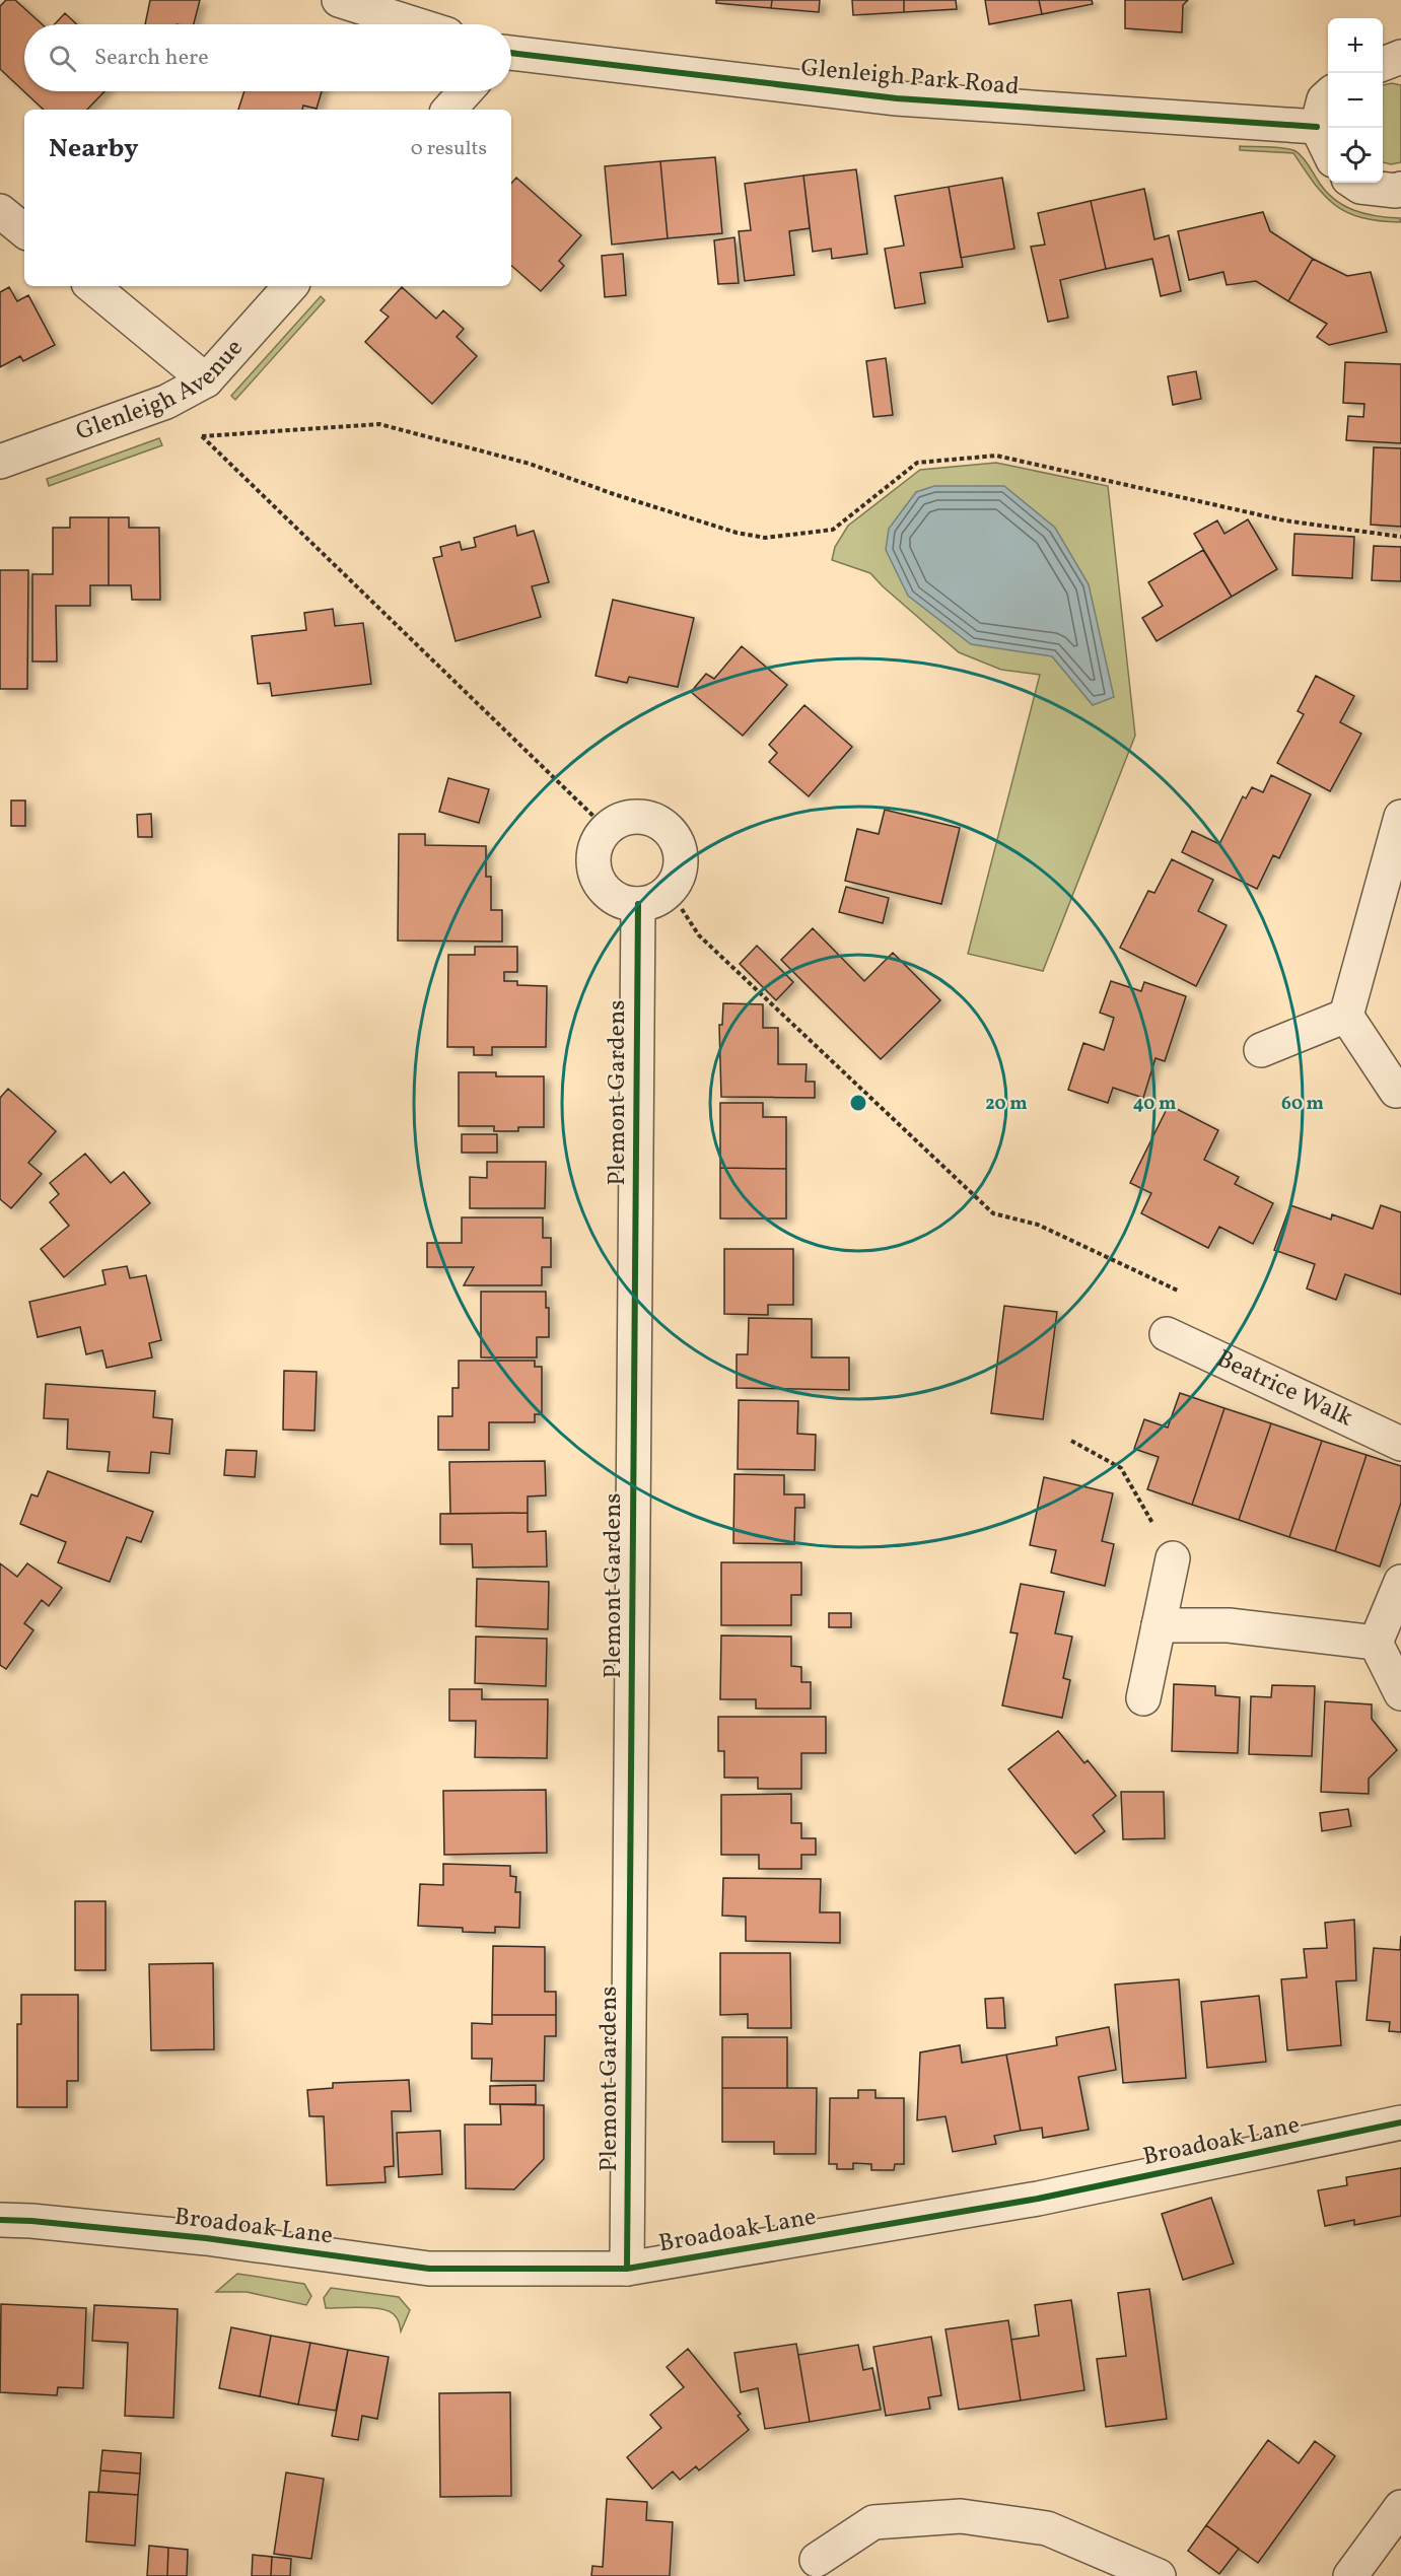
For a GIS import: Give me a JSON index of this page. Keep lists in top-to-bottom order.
{
  "streets": {
    "street": [
      "Glenleigh Park Road",
      "Glenleigh Avenue",
      "Plemont Gardens",
      "Beatrice Walk",
      "Broadoak Lane"
    ]
  },
  "crossings": [
    ["Plemont Gardens", "Broadoak Lane"]
  ],
  "page": {
    "map_buttons": ["+", "−"],
    "search": "Search here",
    "heading": ["Nearby", "0 results"]
  },
  "rings": ["20 m", "40 m", "60 m"]
}
